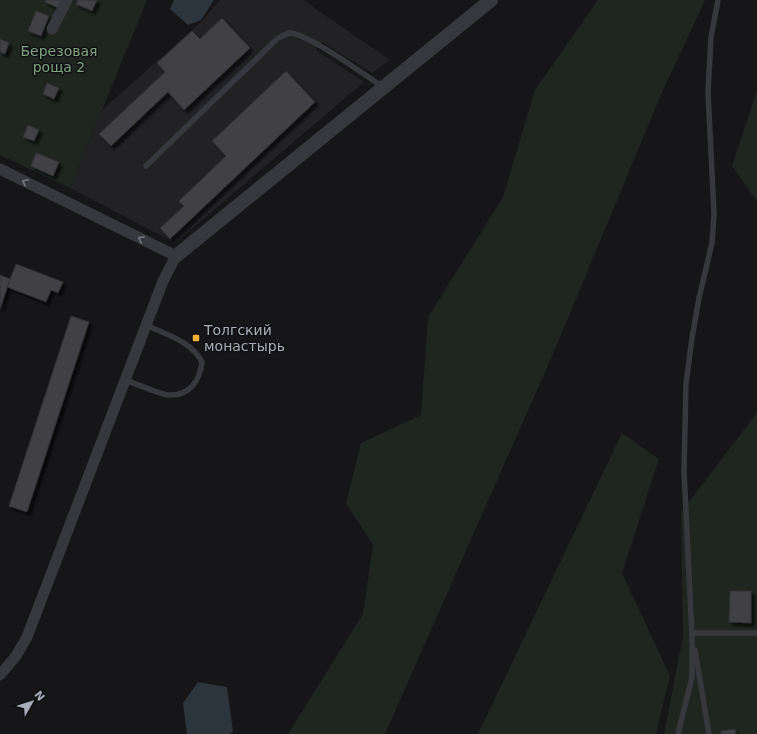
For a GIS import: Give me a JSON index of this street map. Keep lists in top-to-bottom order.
{
  "parks": ["Березовая роща 2"],
  "places": {
    "transit": ["Толгский монастырь"]
  },
  "north": "top right"
}
